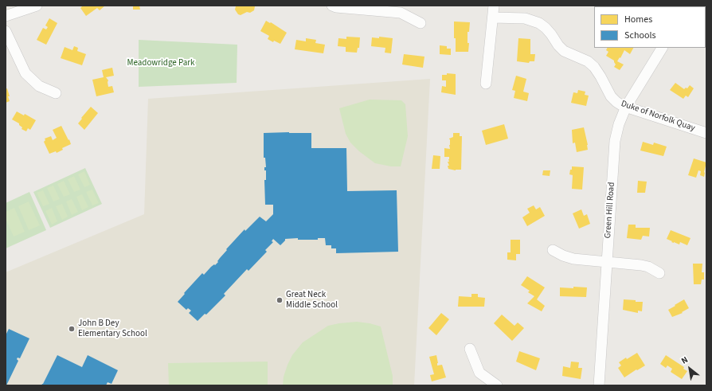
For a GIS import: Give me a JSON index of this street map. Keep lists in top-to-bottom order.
{
  "streets": {
    "street": ["Duke of Norfolk Quay", "Green Hill Road"]
  },
  "crossings": [
    ["Duke of Norfolk Quay", "Green Hill Road"]
  ],
  "parks": ["Meadowridge Park"],
  "places": ["Great Neck Middle School", "John B Dey Elementary School"],
  "legend": ["Homes", "Schools"],
  "north": "top left"
}
